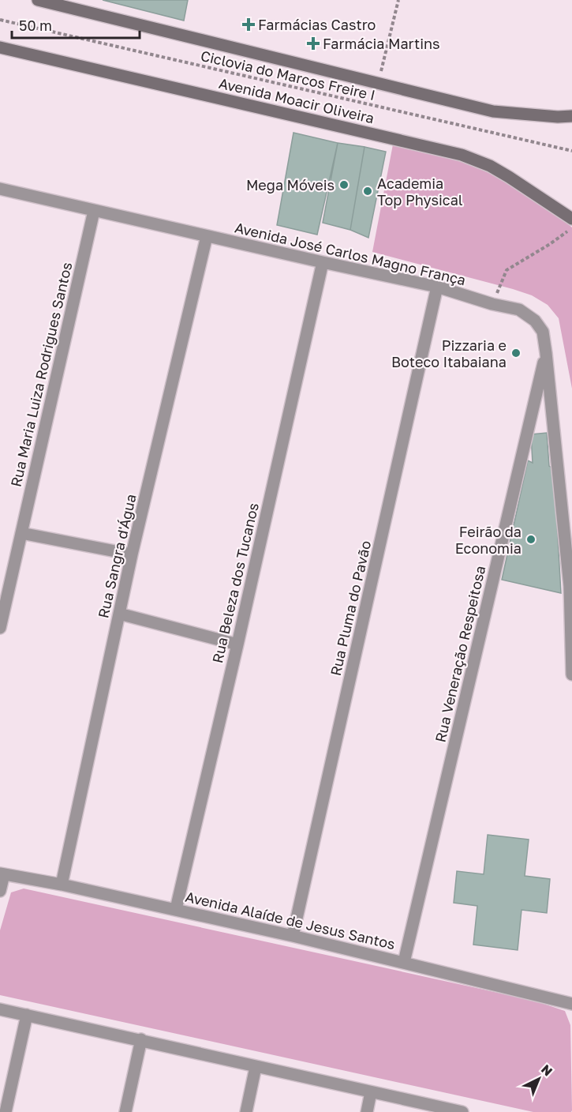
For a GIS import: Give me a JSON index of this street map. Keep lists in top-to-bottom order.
{
  "streets": {
    "main road": ["Avenida Moacir Oliveira"],
    "street": [
      "Avenida José Carlos Magno França",
      "Rua Maria Luiza Rodrigues Santos",
      "Rua Sangra d'Água",
      "Rua Beleza dos Tucanos",
      "Rua Pluma do Pavão",
      "Rua Veneração Respeitosa",
      "Avenida Alaíde de Jesus Santos"
    ],
    "path": ["Ciclovia do Marcos Freire I"]
  },
  "crossings": [
    ["Avenida José Carlos Magno França", "Rua Maria Luiza Rodrigues Santos"],
    ["Avenida José Carlos Magno França", "Rua Sangra d'Água"],
    ["Avenida José Carlos Magno França", "Rua Beleza dos Tucanos"],
    ["Avenida José Carlos Magno França", "Rua Pluma do Pavão"],
    ["Avenida José Carlos Magno França", "Rua Veneração Respeitosa"],
    ["Rua Sangra d'Água", "Avenida Alaíde de Jesus Santos"],
    ["Rua Beleza dos Tucanos", "Avenida Alaíde de Jesus Santos"],
    ["Rua Pluma do Pavão", "Avenida Alaíde de Jesus Santos"],
    ["Rua Veneração Respeitosa", "Avenida Alaíde de Jesus Santos"]
  ],
  "places": {
    "health": ["Farmácias Castro", "Farmácia Martins"],
    "other": [
      "Mega Móveis",
      "Academia Top Physical",
      "Pizzaria e Boteco Itabaiana",
      "Feirão da Economia"
    ]
  },
  "scale_bar": "50 m",
  "north": "top right"
}
